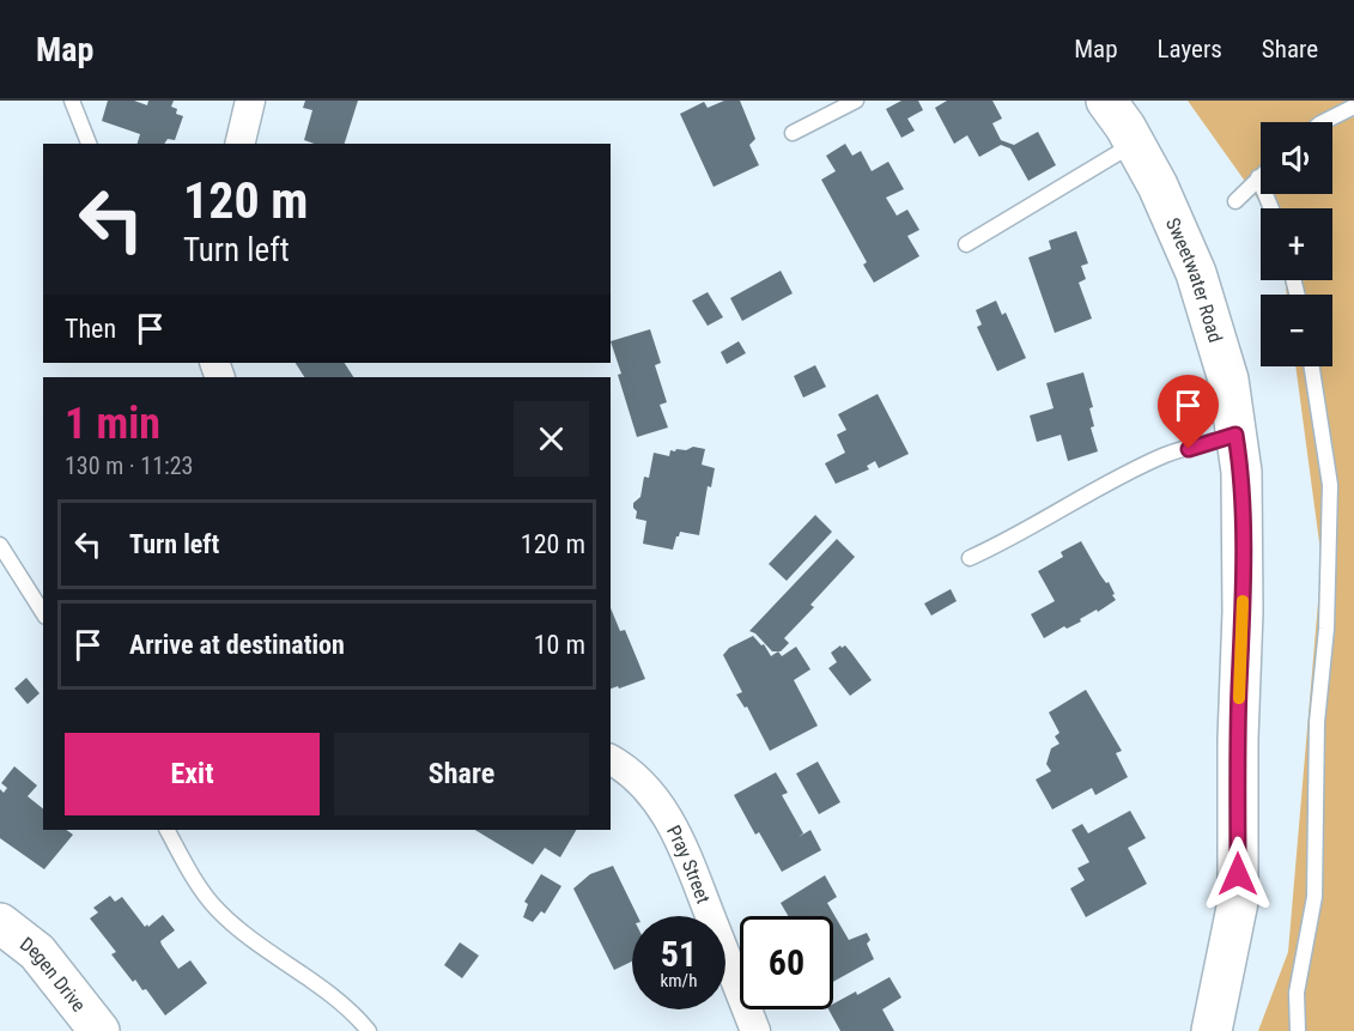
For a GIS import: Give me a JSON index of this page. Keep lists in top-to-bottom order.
{
  "streets": {
    "main road": ["Sweetwater Road", "Degen Drive"],
    "street": ["Pray Street"]
  },
  "page": {
    "header": "Map",
    "nav": ["Map", "Layers", "Share"],
    "map_buttons": ["+", "−"],
    "turn": ["120 m", "Turn left"],
    "then": "Then",
    "heading": ["1 min", "130 m · 11:23"],
    "list": [
      {
        "name": "Turn left",
        "value": "120 m"
      },
      {
        "name": "Arrive at destination",
        "value": "10 m"
      }
    ],
    "buttons": ["Exit", "Share"],
    "speed": "51 km/h",
    "limit": "60"
  }
}
